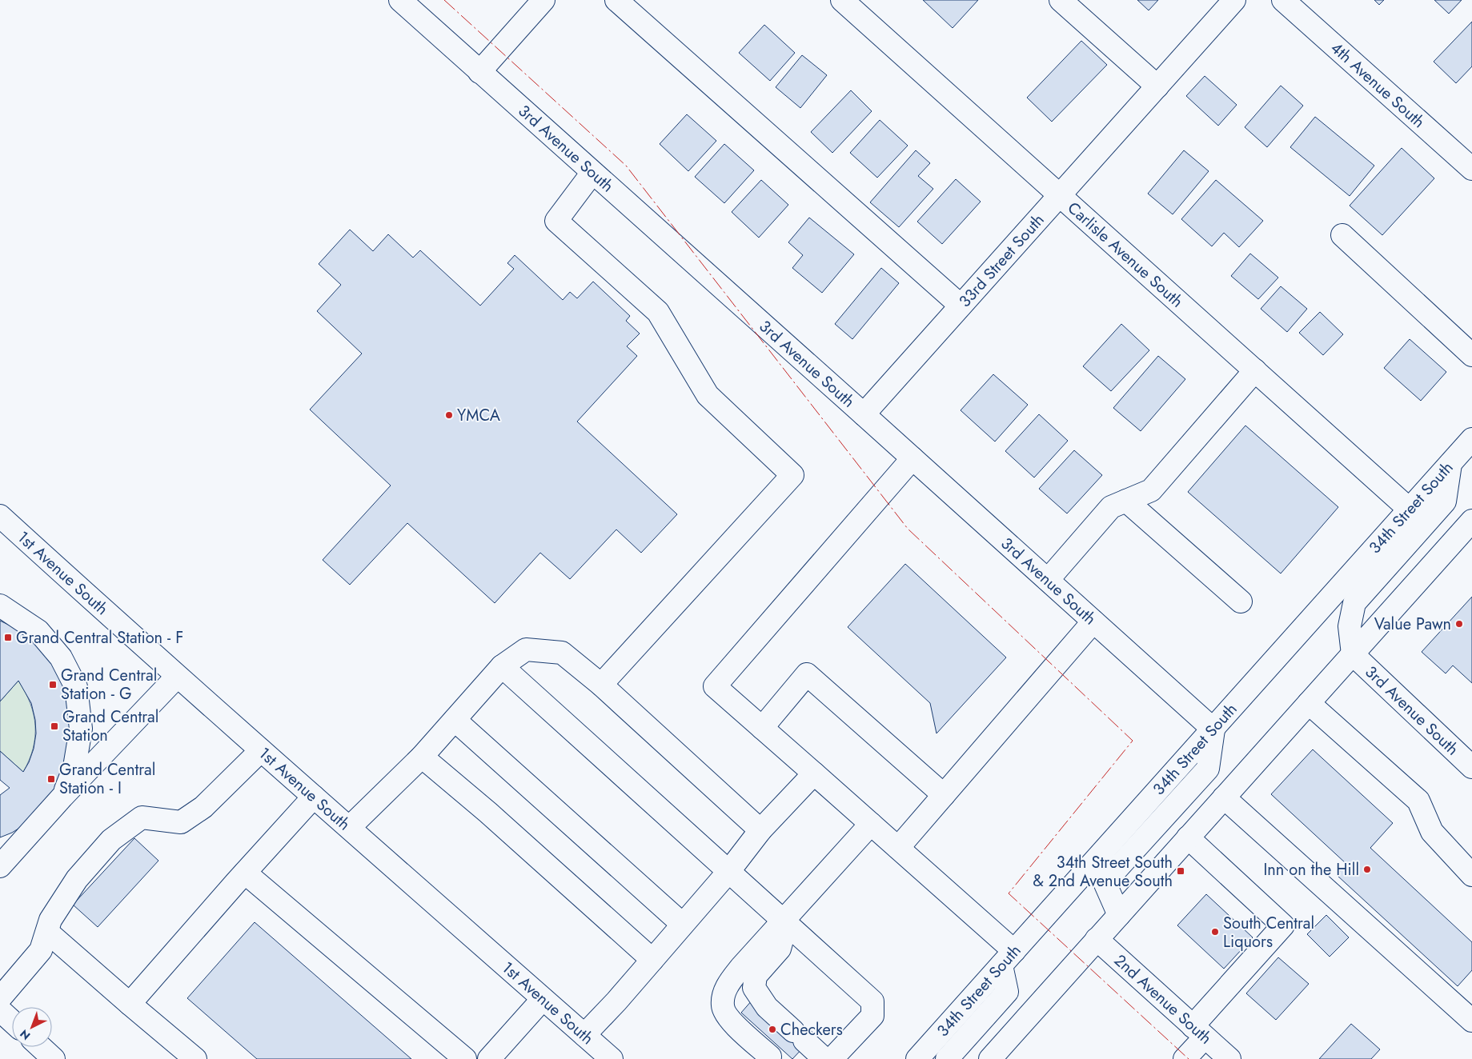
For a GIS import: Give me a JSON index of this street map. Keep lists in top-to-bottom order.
{
  "streets": {
    "main road": [
      "4th Avenue South",
      "3rd Avenue South",
      "Carlisle Avenue South",
      "33rd Street South",
      "34th Street South",
      "1st Avenue South",
      "2nd Avenue South"
    ]
  },
  "crossings": [
    ["3rd Avenue South", "33rd Street South"],
    ["3rd Avenue South", "34th Street South"],
    ["Carlisle Avenue South", "33rd Street South"],
    ["Carlisle Avenue South", "34th Street South"]
  ],
  "places": {
    "other": [
      "YMCA",
      "Value Pawn",
      "Inn on the Hill",
      "South Central Liquors",
      "Checkers"
    ],
    "transit": [
      "Grand Central Station - F",
      "Grand Central Station - G",
      "Grand Central Station",
      "Grand Central Station - I",
      "34th Street South & 2nd Avenue South"
    ]
  },
  "north": "bottom left"
}
